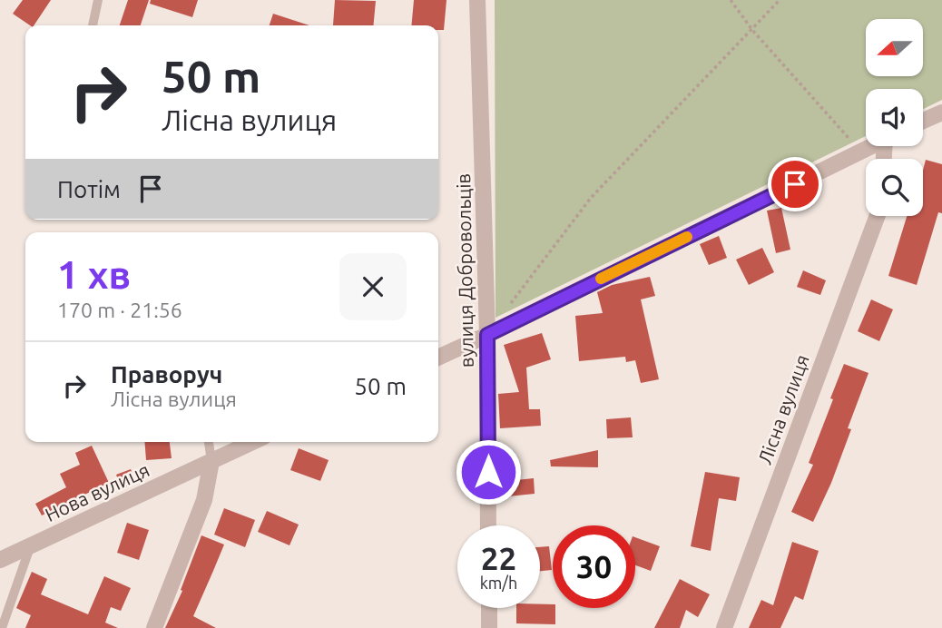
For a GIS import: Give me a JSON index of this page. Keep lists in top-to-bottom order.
{
  "streets": {
    "street": ["вулиця Добровольців", "Лісна вулиця", "Нова вулиця"]
  },
  "north": "left",
  "page": {
    "turn": ["50 m", "Лісна вулиця"],
    "then": "Потім",
    "heading": ["1 хв", "170 m · 21:56"],
    "list": [
      {
        "name": "Праворуч",
        "note": "Лісна вулиця",
        "value": "50 m"
      }
    ],
    "speed": "22 km/h",
    "limit": "30"
  }
}
